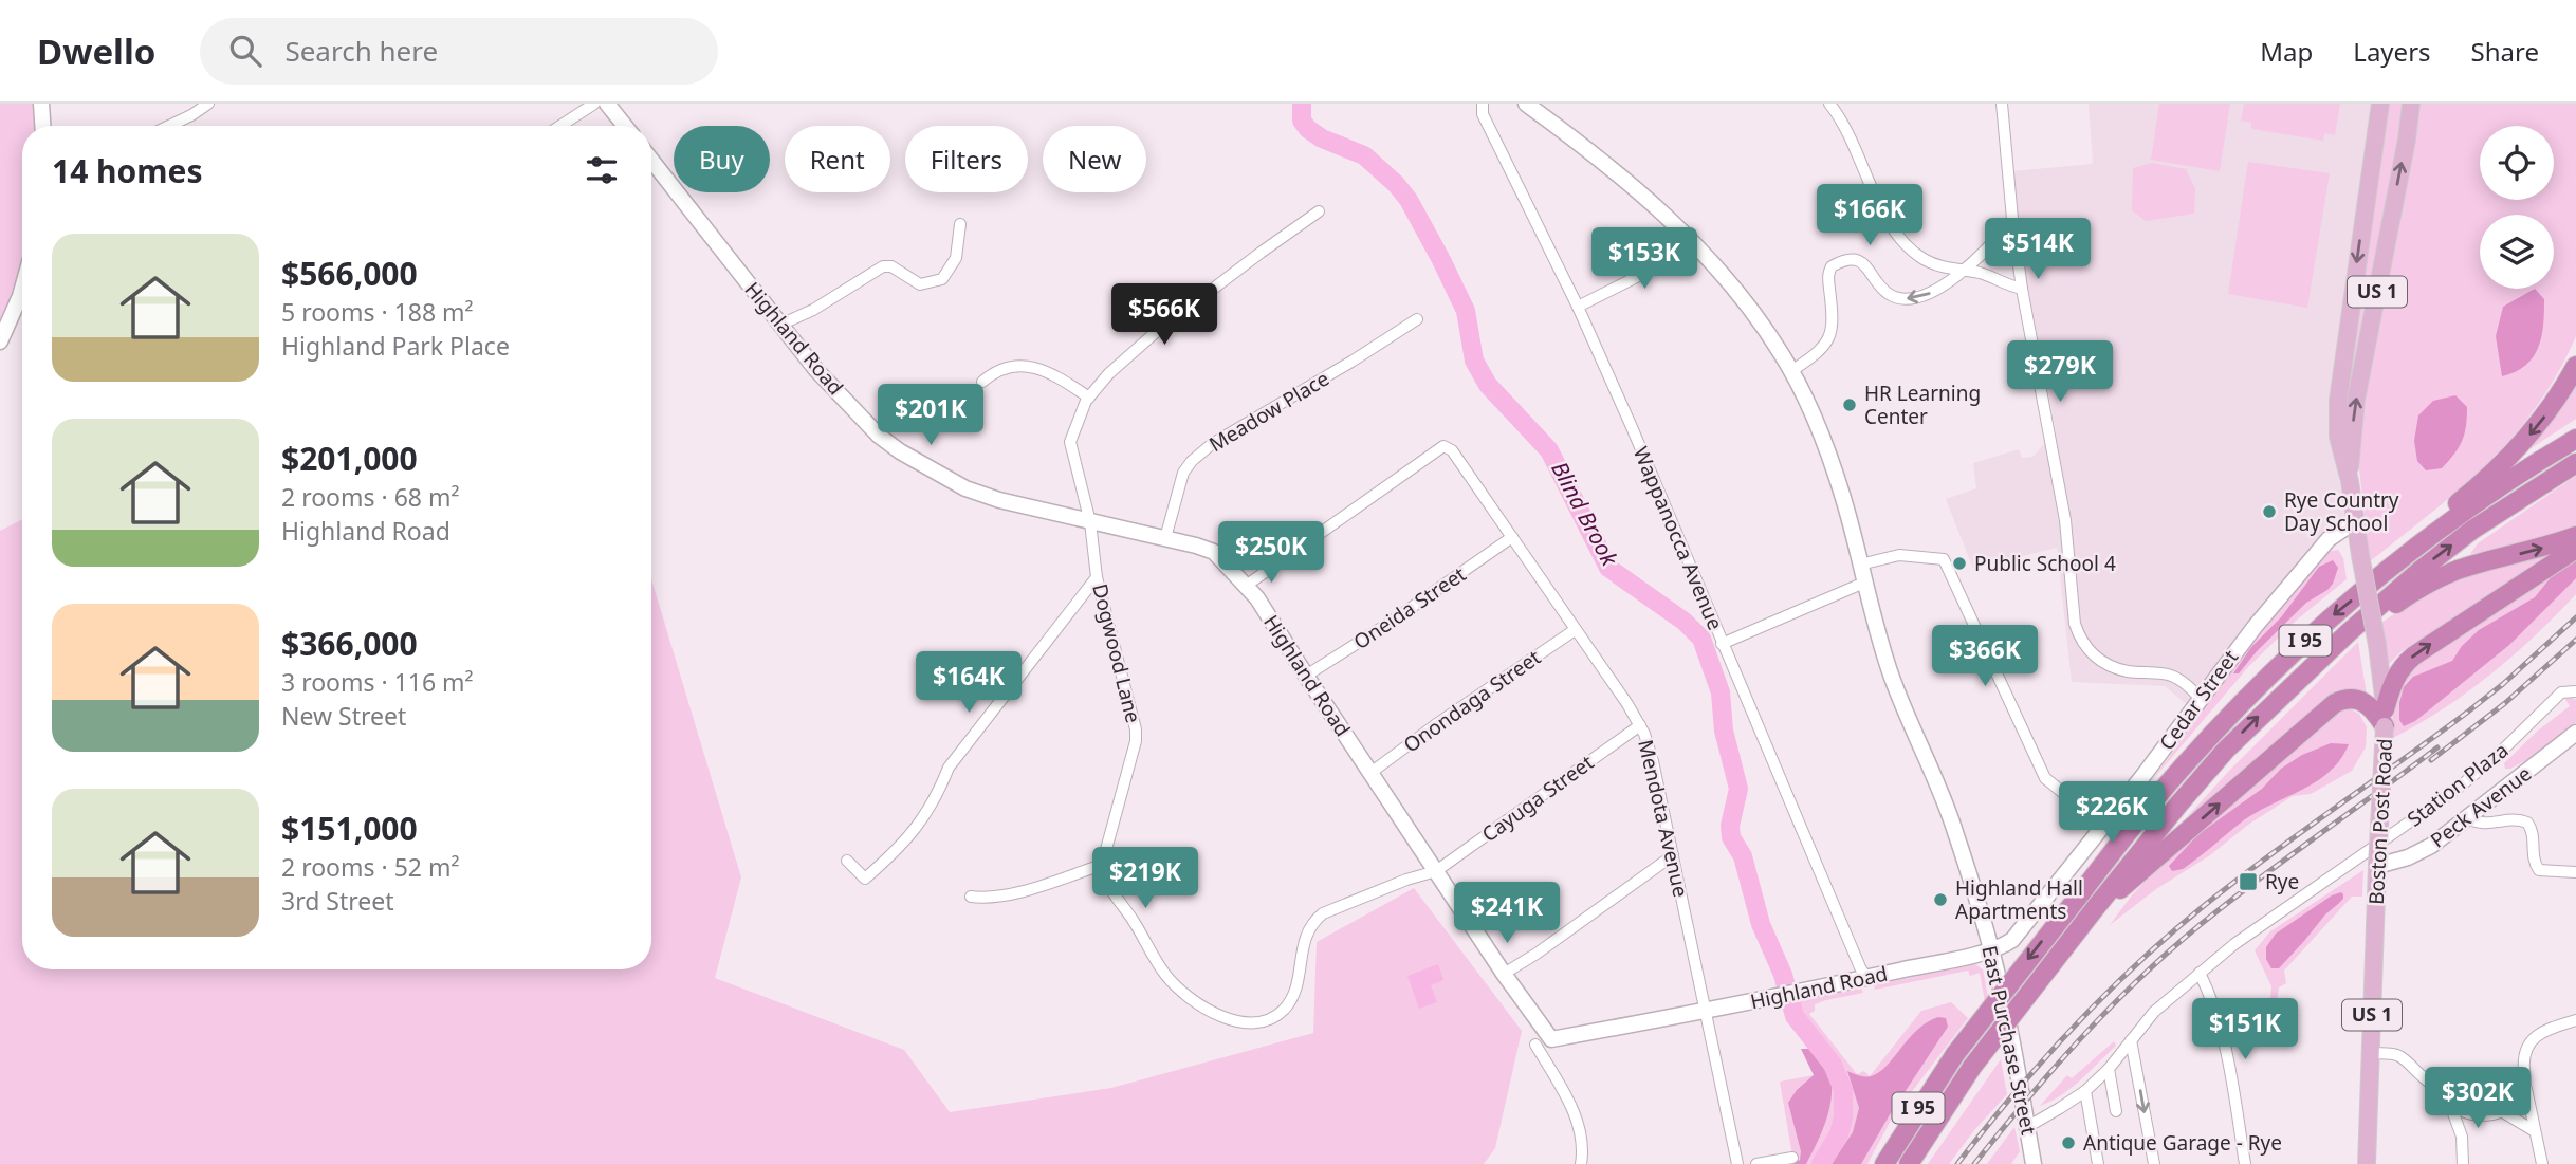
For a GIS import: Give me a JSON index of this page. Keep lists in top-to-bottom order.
{
  "streets": {
    "highway": ["I 95"],
    "main road": ["US 1", "Boston Post Road"],
    "street": [
      "Highland Road",
      "Meadow Place",
      "Wappanocca Avenue",
      "Oneida Street",
      "Dogwood Lane",
      "Cedar Street",
      "Onondaga Street",
      "Station Plaza",
      "Cayuga Street",
      "Peck Avenue",
      "Mendota Avenue",
      "East Purchase Street"
    ]
  },
  "crossings": [
    ["Highland Road", "Meadow Place"],
    ["Highland Road", "Wappanocca Avenue"],
    ["Highland Road", "Oneida Street"],
    ["Highland Road", "Dogwood Lane"],
    ["Highland Road", "Cedar Street"],
    ["Highland Road", "Onondaga Street"],
    ["Highland Road", "Cayuga Street"],
    ["Highland Road", "Mendota Avenue"],
    ["Highland Road", "East Purchase Street"],
    ["Oneida Street", "Mendota Avenue"],
    ["Cedar Street", "Boston Post Road"],
    ["Cedar Street", "East Purchase Street"],
    ["Onondaga Street", "Mendota Avenue"],
    ["Station Plaza", "East Purchase Street"],
    ["Cayuga Street", "Mendota Avenue"],
    ["Peck Avenue", "Boston Post Road"]
  ],
  "water": ["Blind Brook"],
  "places": {
    "other": [
      "HR Learning Center",
      "Rye Country Day School",
      "Public School 4",
      "Highland Hall Apartments",
      "Antique Garage - Rye"
    ],
    "transit": ["Rye"]
  },
  "page": {
    "header": "Dwello",
    "search": "Search here",
    "nav": ["Map", "Layers", "Share"],
    "chip": [
      "Buy",
      "Rent",
      "Filters",
      "New"
    ],
    "heading": "14 homes",
    "price": [
      "$166K",
      "$514K",
      "$153K",
      "$566K",
      "$279K",
      "$201K",
      "$250K",
      "$366K",
      "$164K",
      "$226K",
      "$219K",
      "$241K",
      "$151K",
      "$302K"
    ],
    "list": [
      {
        "name": "$566,000",
        "note": "5 rooms · 188 m² · Highland Park Place"
      },
      {
        "name": "$201,000",
        "note": "2 rooms · 68 m² · Highland Road"
      },
      {
        "name": "$366,000",
        "note": "3 rooms · 116 m² · New Street"
      },
      {
        "name": "$151,000",
        "note": "2 rooms · 52 m² · 3rd Street"
      }
    ]
  }
}
